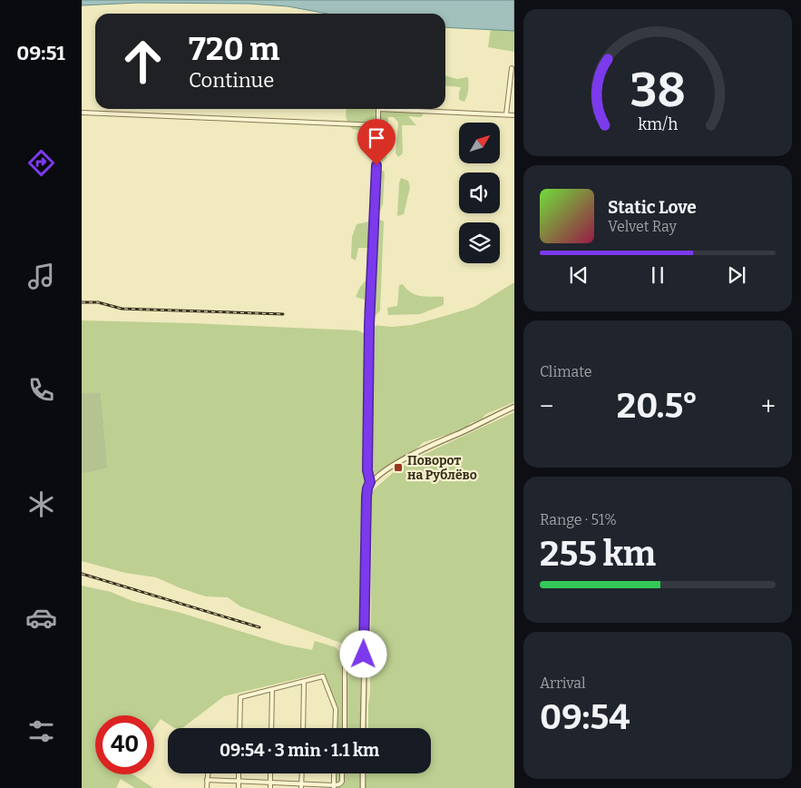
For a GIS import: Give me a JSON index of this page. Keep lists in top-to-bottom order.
{
  "places": {
    "transit": ["Поворот на Рублёво"]
  },
  "north": "top right",
  "page": {
    "tabs": "09:51",
    "turn": ["720 m", "Continue"],
    "song": ["Static Love", "Velvet Ray"],
    "tile": [
      "Climate",
      ["Range · 51%", "255 km"],
      ["Arrival", "09:54"]
    ],
    "heat": ["−", "20.5°", "+"],
    "limit": "40",
    "trip": "09:54 · 3 min · 1.1 km",
    "gauge": ["38", "km/h"]
  }
}
